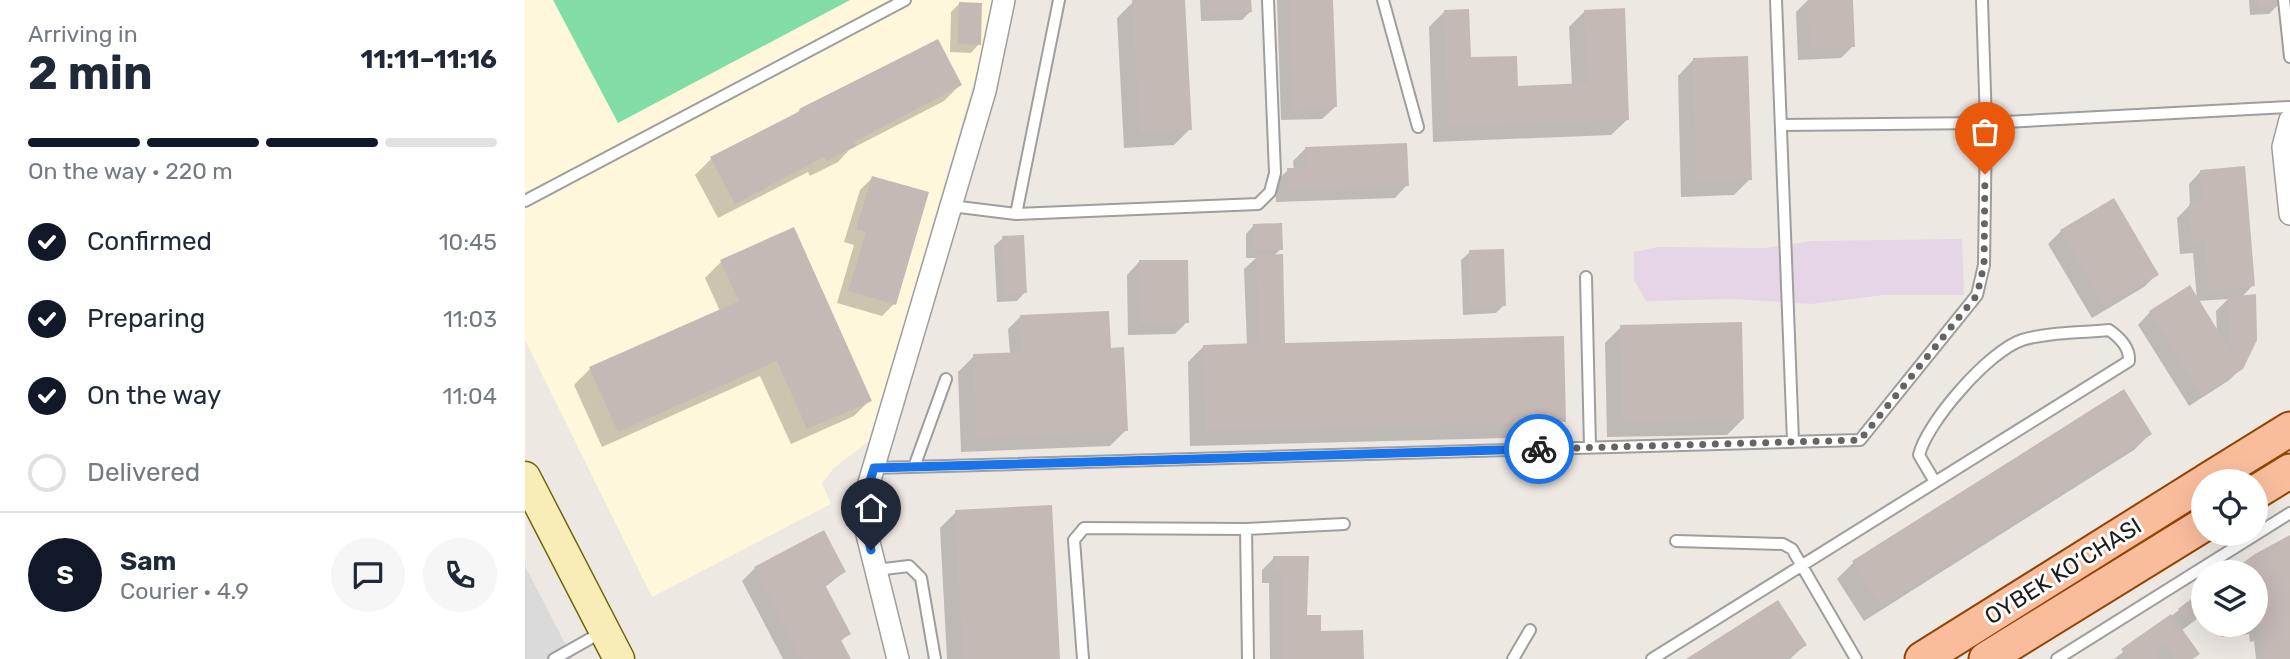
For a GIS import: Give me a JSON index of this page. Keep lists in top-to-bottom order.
{
  "streets": {
    "main road": ["OYBEK KO‘CHASI"]
  },
  "page": {
    "heading": ["2 min", "Arriving in", "11:11–11:16"],
    "panel": ["Sam", "Courier · 4.9"],
    "bar": "On the way · 220 m",
    "list": [
      ["Confirmed", "10:45"],
      ["Preparing", "11:03"],
      ["On the way", "11:04"],
      "Delivered"
    ],
    "round": "S"
  }
}
